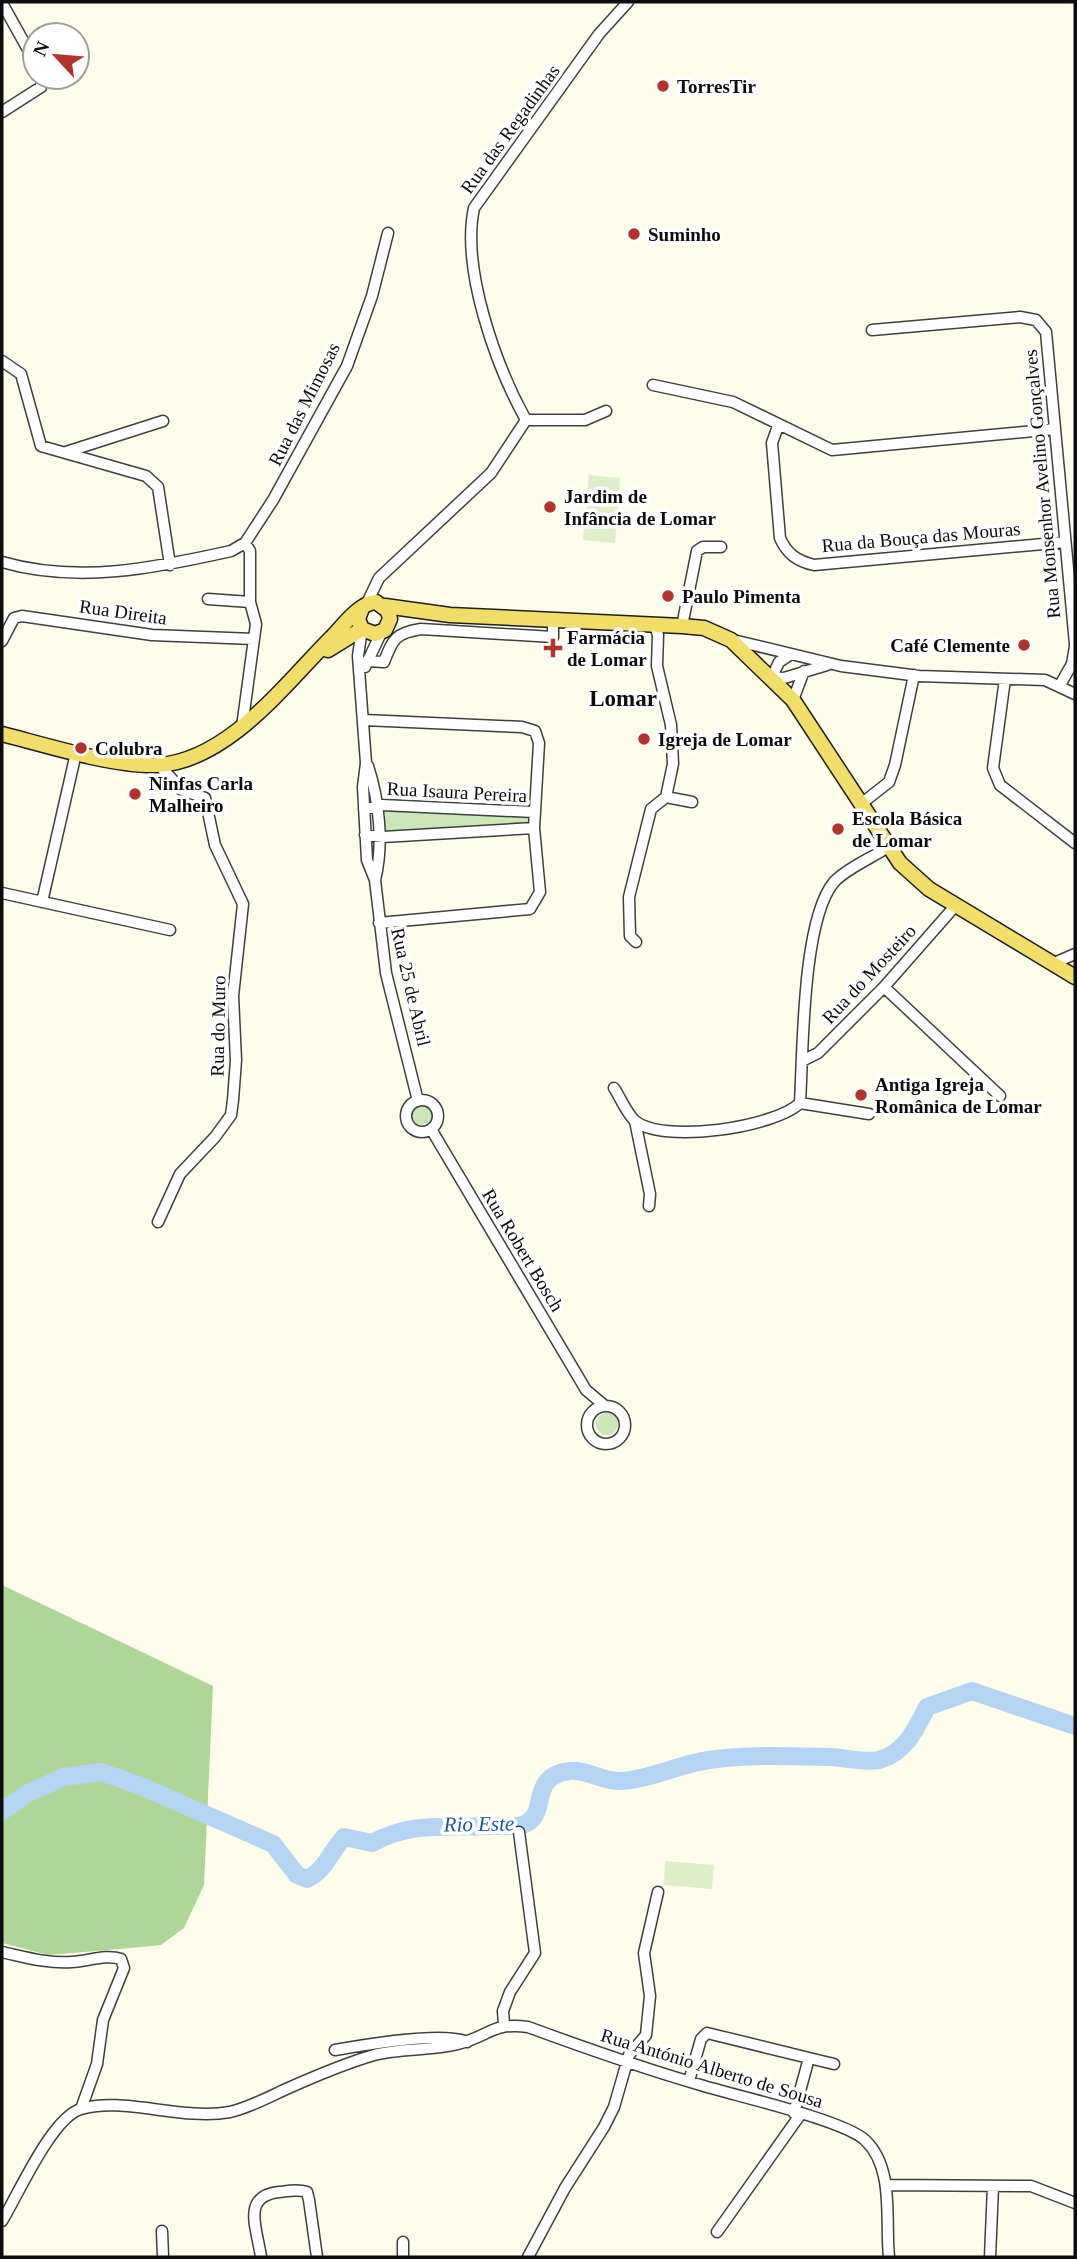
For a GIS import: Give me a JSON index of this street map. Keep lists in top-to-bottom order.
{
  "streets": {
    "street": [
      "Rua das Regadinhas",
      "Rua das Mimosas",
      "Rua Monsenhor Avelino Gonçalves",
      "Rua da Bouça das Mouras",
      "Rua Direita",
      "Rua Isaura Pereira",
      "Rua do Mosteiro",
      "Rua 25 de Abril",
      "Rua do Muro",
      "Rua Robert Bosch",
      "Rua António Alberto de Sousa"
    ]
  },
  "crossings": [
    ["Rua Monsenhor Avelino Gonçalves", "Rua da Bouça das Mouras"],
    ["Rua Isaura Pereira", "Rua 25 de Abril"],
    ["Rua 25 de Abril", "Rua Robert Bosch"]
  ],
  "districts": ["Lomar"],
  "water": ["Rio Este"],
  "places": {
    "other": [
      "TorresTir",
      "Suminho",
      "Jardim de Infância de Lomar",
      "Paulo Pimenta",
      "Café Clemente",
      "Igreja de Lomar",
      "Colubra",
      "Ninfas Carla Malheiro",
      "Escola Básica de Lomar",
      "Antiga Igreja Românica de Lomar"
    ],
    "health": ["Farmácia de Lomar"]
  },
  "north": "top left"
}
